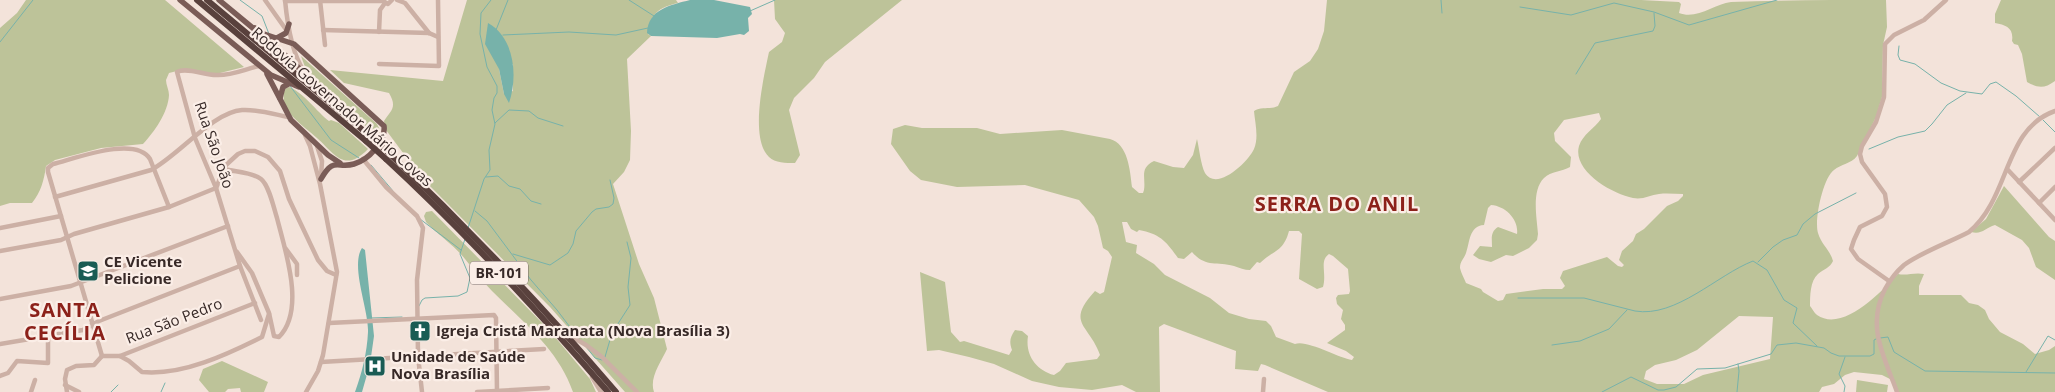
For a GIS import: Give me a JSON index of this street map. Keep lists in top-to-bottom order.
{
  "streets": {
    "highway": ["Rodovia Governador Mário Covas", "BR-101"],
    "street": ["Rua São João", "Rua São Pedro"]
  },
  "crossings": [
    ["Rua São João", "Rua São Pedro"]
  ],
  "districts": ["SERRA DO ANIL", "SANTA CECÍLIA"],
  "places": {
    "school or university": ["CE Vicente Pelicione"],
    "church": ["Igreja Cristã Maranata (Nova Brasília 3)"],
    "hospital": ["Unidade de Saúde Nova Brasília"]
  }
}
